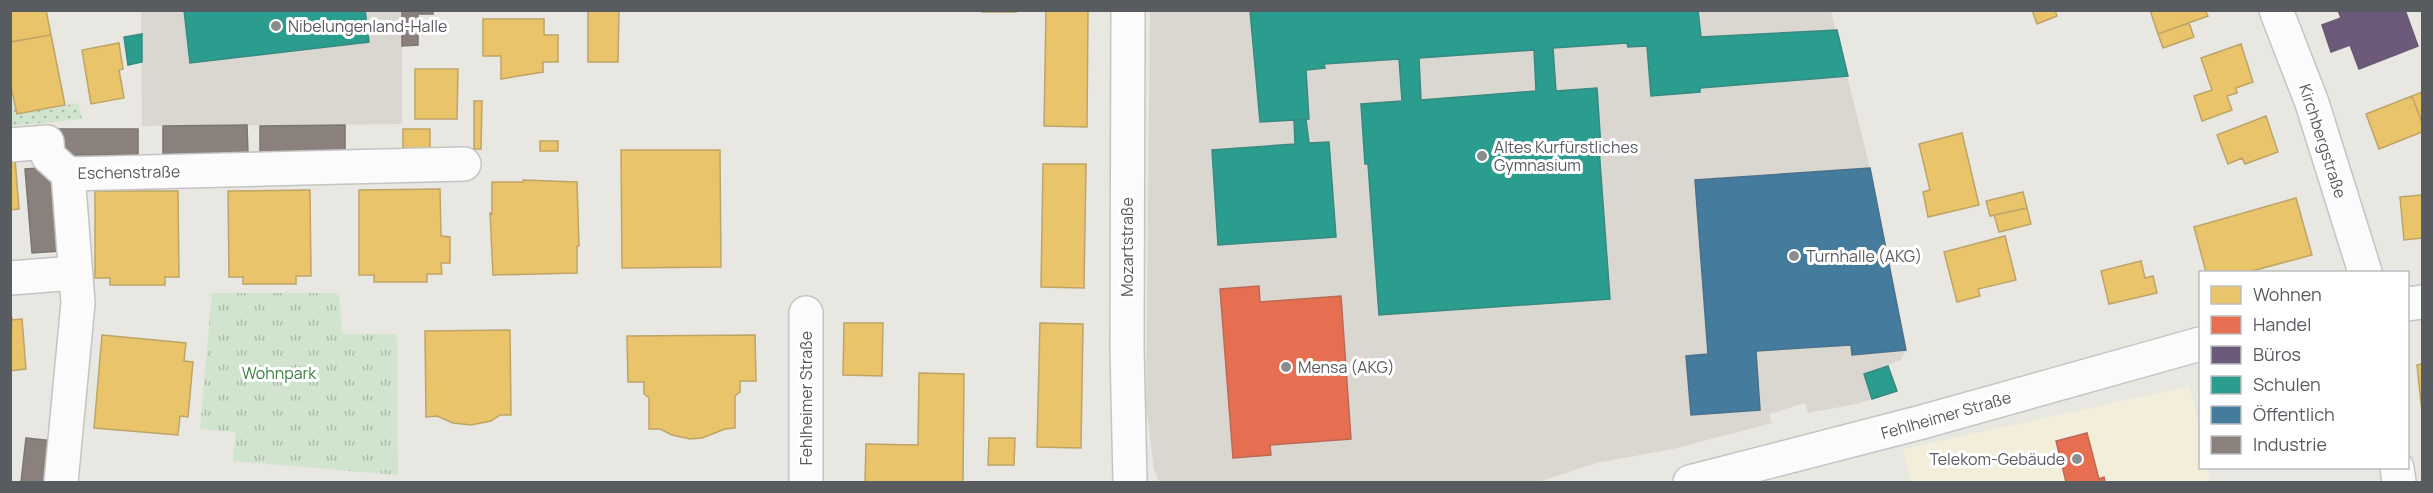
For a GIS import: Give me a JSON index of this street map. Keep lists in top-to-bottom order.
{
  "streets": {
    "street": [
      "Kirchbergstraße",
      "Eschenstraße",
      "Mozartstraße",
      "Fehlheimer Straße"
    ]
  },
  "parks": ["Wohnpark"],
  "places": [
    "Nibelungenland-Halle",
    "Altes Kurfürstliches Gymnasium",
    "Turnhalle (AKG)",
    "Mensa (AKG)",
    "Telekom-Gebäude"
  ],
  "legend": [
    "Wohnen",
    "Handel",
    "Büros",
    "Schulen",
    "Öffentlich",
    "Industrie"
  ]
}
